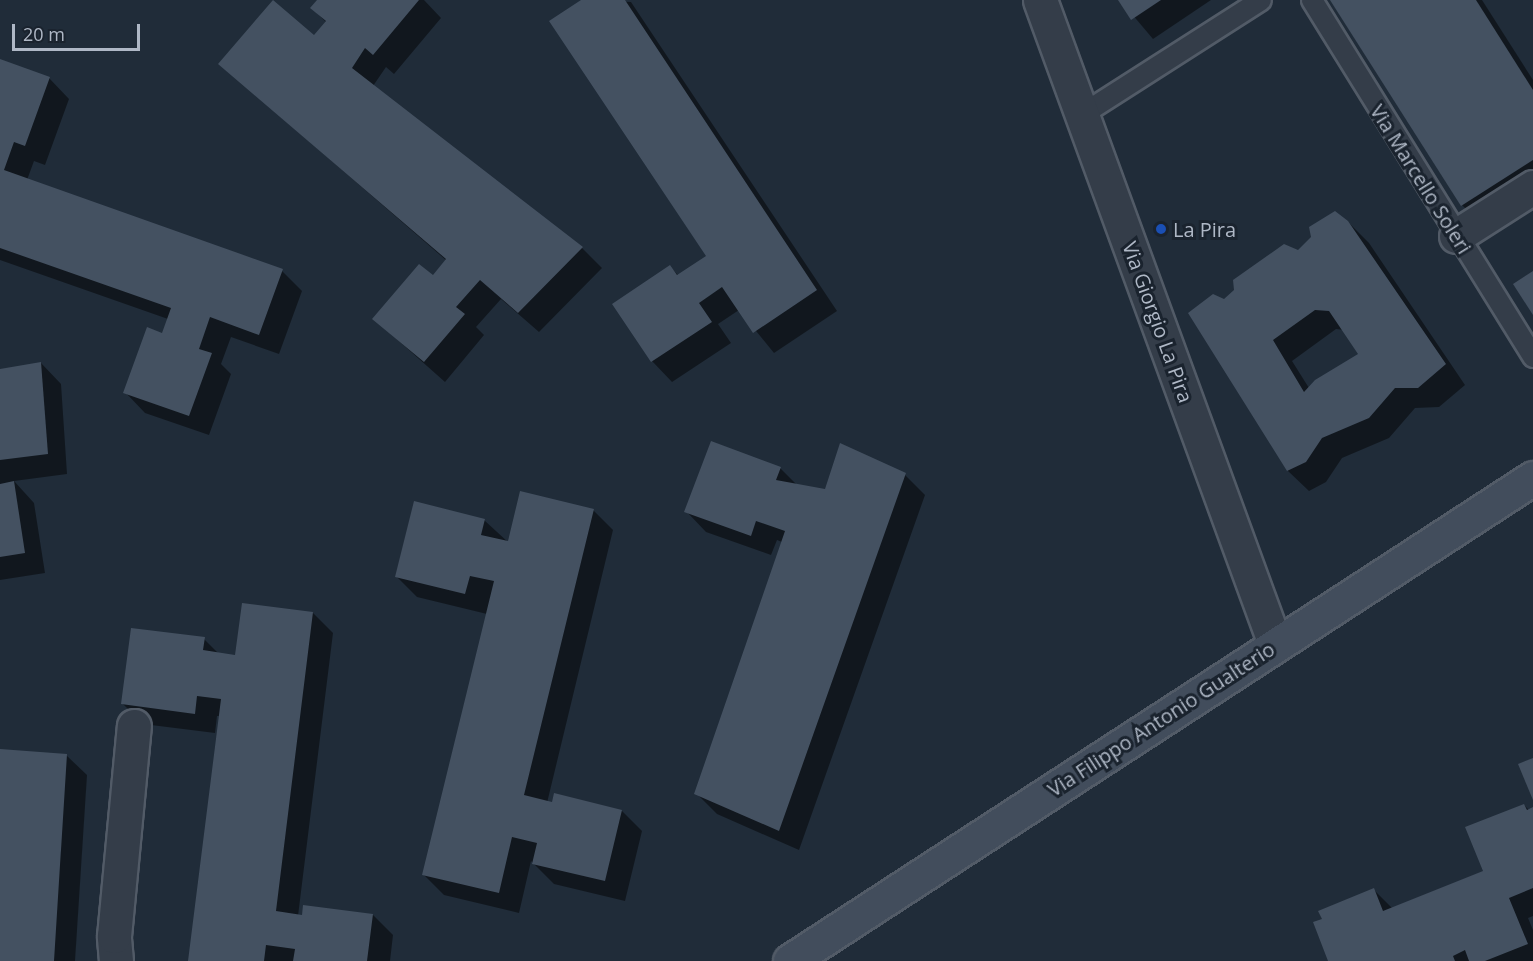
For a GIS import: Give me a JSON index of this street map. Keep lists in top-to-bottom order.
{
  "streets": {
    "street": ["Via Giorgio La Pira", "Via Filippo Antonio Gualterio"],
    "lane": ["Via Marcello Soleri"]
  },
  "crossings": [
    ["Via Giorgio La Pira", "Via Filippo Antonio Gualterio"]
  ],
  "places": ["La Pira"],
  "scale_bar": "20 m"
}
